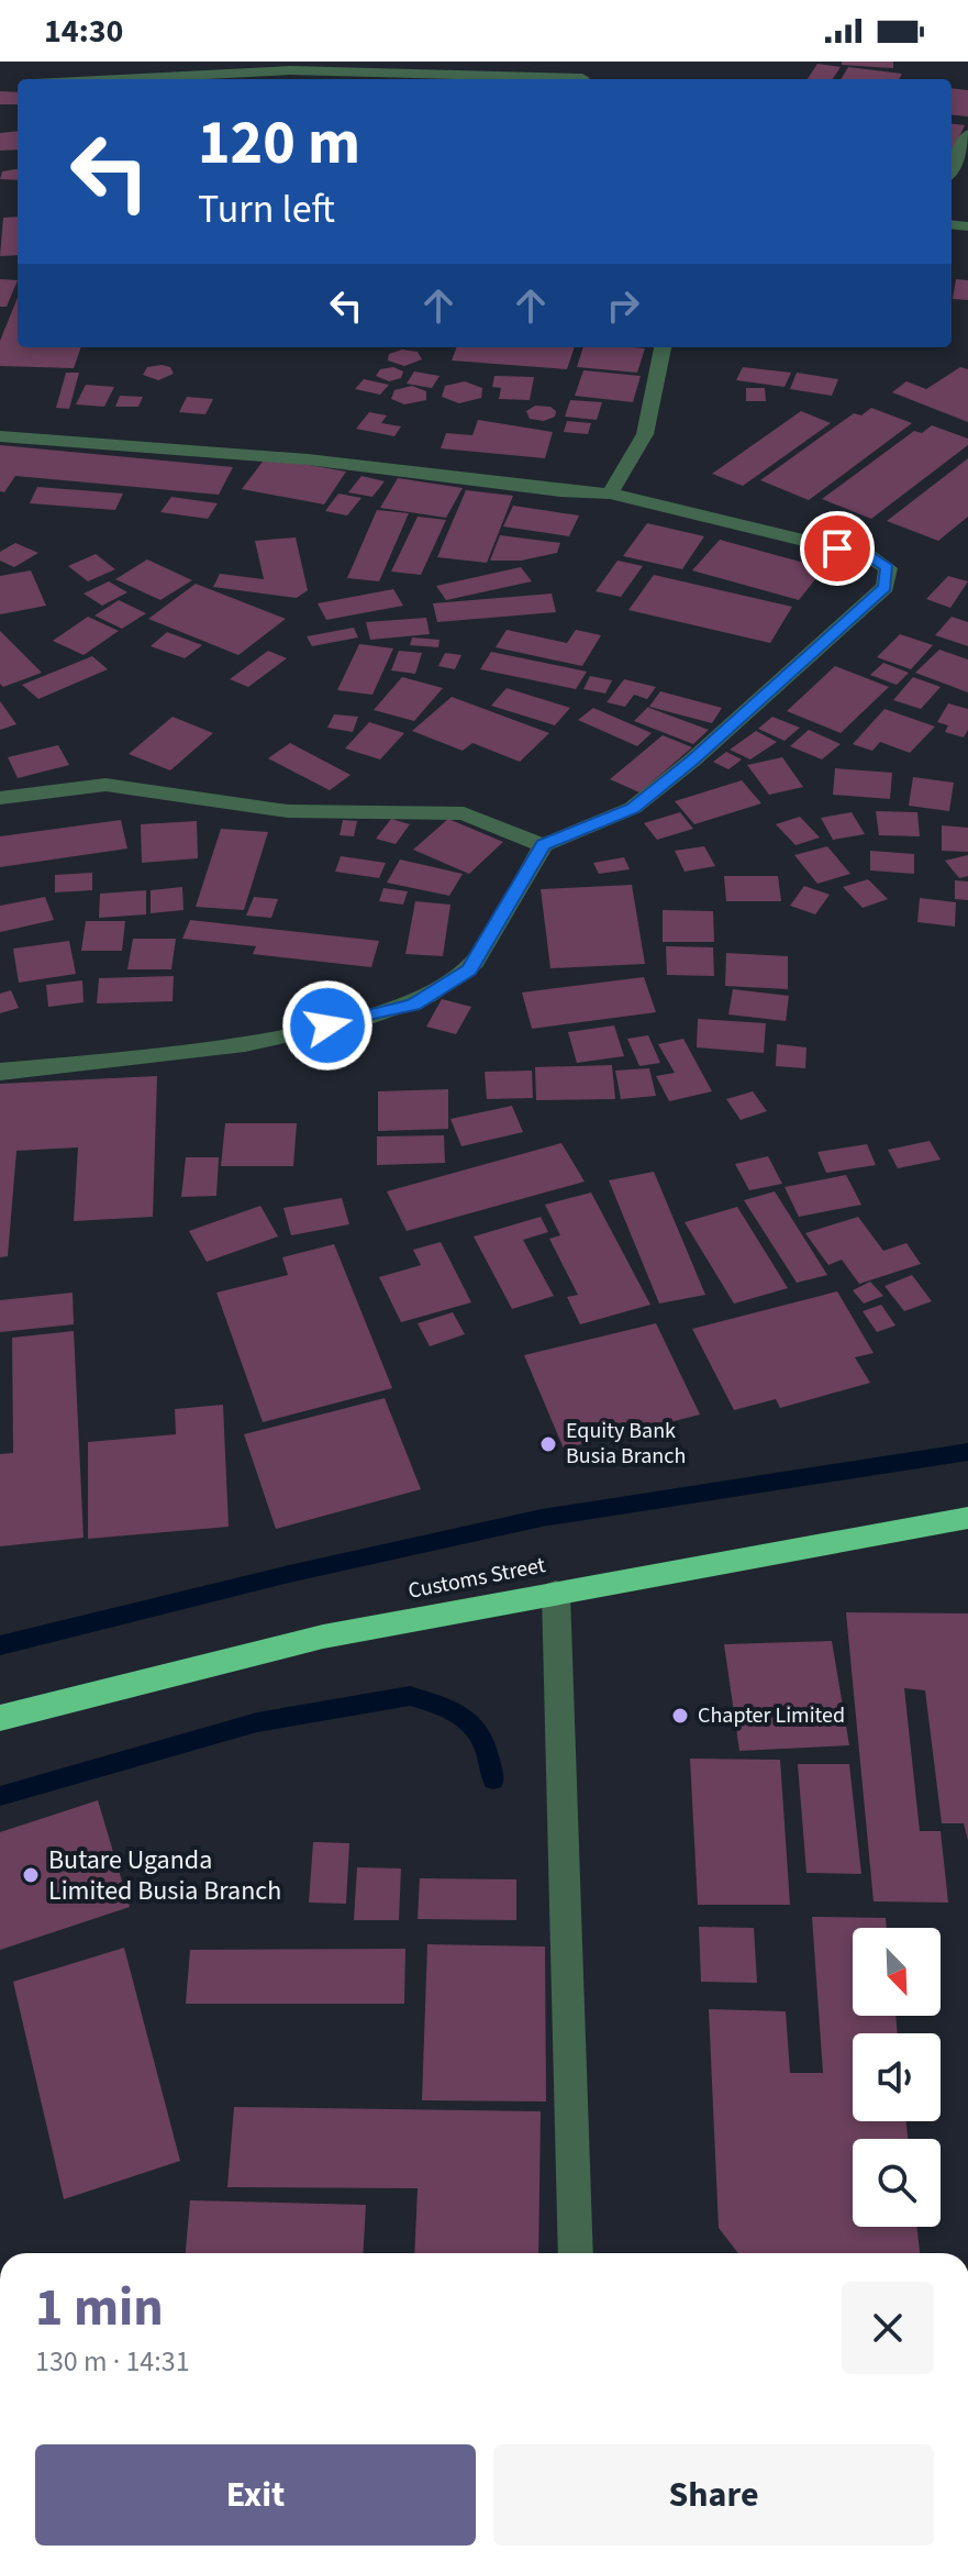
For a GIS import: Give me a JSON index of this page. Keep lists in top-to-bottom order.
{
  "streets": {
    "highway": ["Customs Street"]
  },
  "places": ["Equity Bank Busia Branch", "Chapter Limited", "Butare Uganda Limited Busia Branch"],
  "north": "bottom right",
  "page": {
    "status": "14:30",
    "turn": ["120 m", "Turn left"],
    "heading": ["1 min", "130 m · 14:31"],
    "buttons": ["Exit", "Share"]
  }
}
